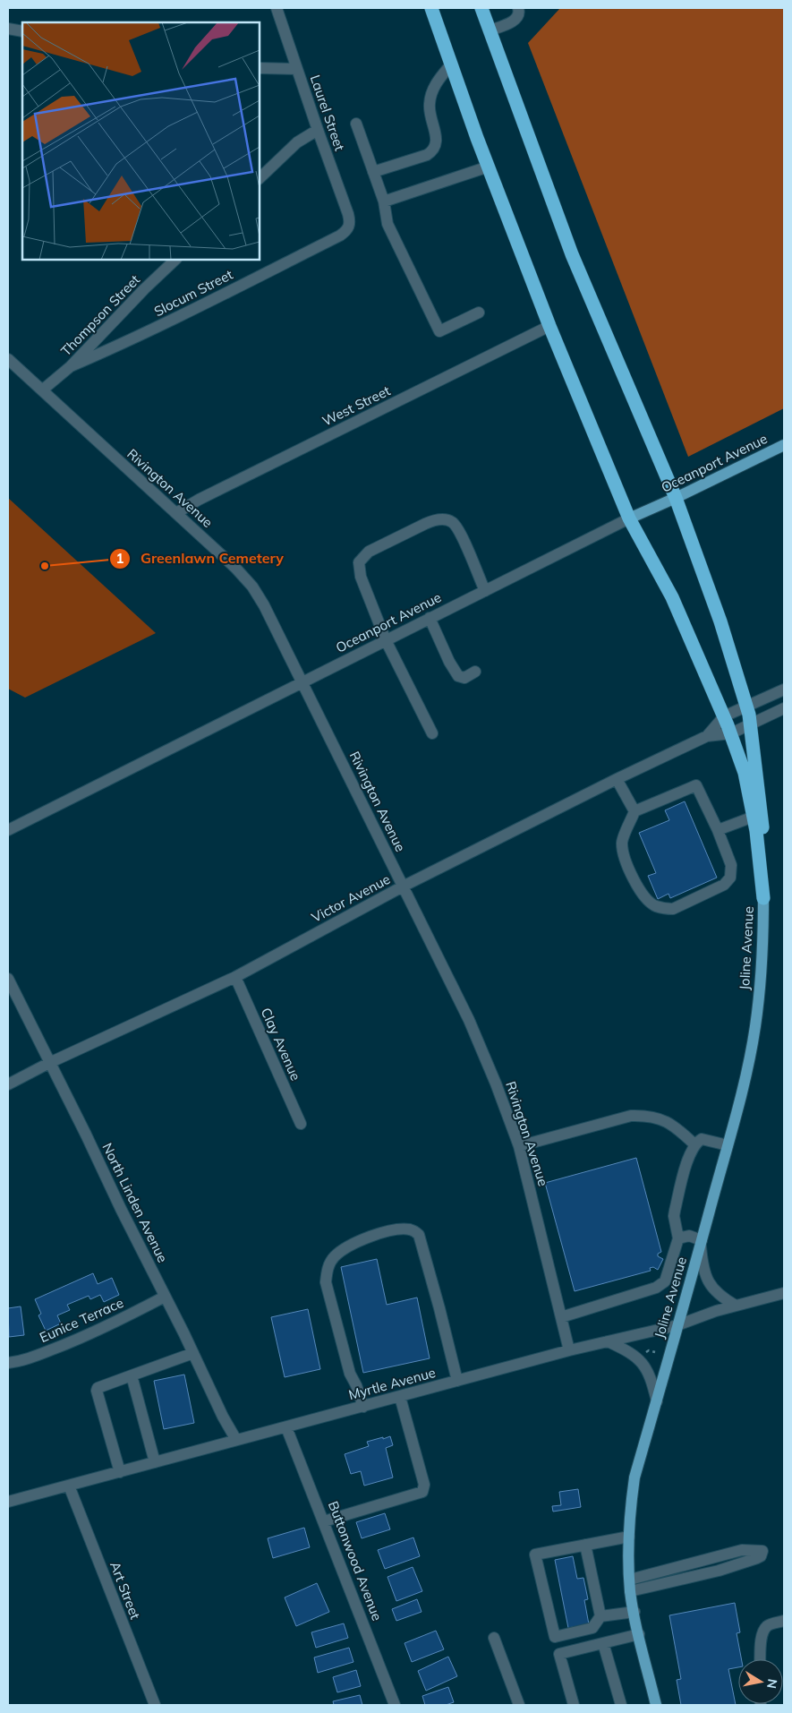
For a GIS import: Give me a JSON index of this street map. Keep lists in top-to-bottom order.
{
  "streets": {
    "main road": ["Oceanport Avenue", "Joline Avenue"],
    "street": [
      "Laurel Street",
      "Slocum Street",
      "Thompson Street",
      "West Street",
      "Rivington Avenue",
      "Victor Avenue",
      "Clay Avenue",
      "North Linden Avenue",
      "Eunice Terrace",
      "Myrtle Avenue",
      "Buttonwood Avenue",
      "Art Street"
    ]
  },
  "crossings": [
    ["Laurel Street", "Slocum Street"],
    ["Slocum Street", "Thompson Street"],
    ["Thompson Street", "Rivington Avenue"],
    ["West Street", "Rivington Avenue"],
    ["Oceanport Avenue", "Rivington Avenue"],
    ["Rivington Avenue", "Victor Avenue"],
    ["Rivington Avenue", "Myrtle Avenue"],
    ["Victor Avenue", "Clay Avenue"],
    ["Victor Avenue", "North Linden Avenue"],
    ["Joline Avenue", "Myrtle Avenue"],
    ["North Linden Avenue", "Eunice Terrace"],
    ["North Linden Avenue", "Myrtle Avenue"],
    ["Myrtle Avenue", "Buttonwood Avenue"],
    ["Myrtle Avenue", "Art Street"]
  ],
  "places": ["Greenlawn Cemetery"],
  "north": "right"
}
